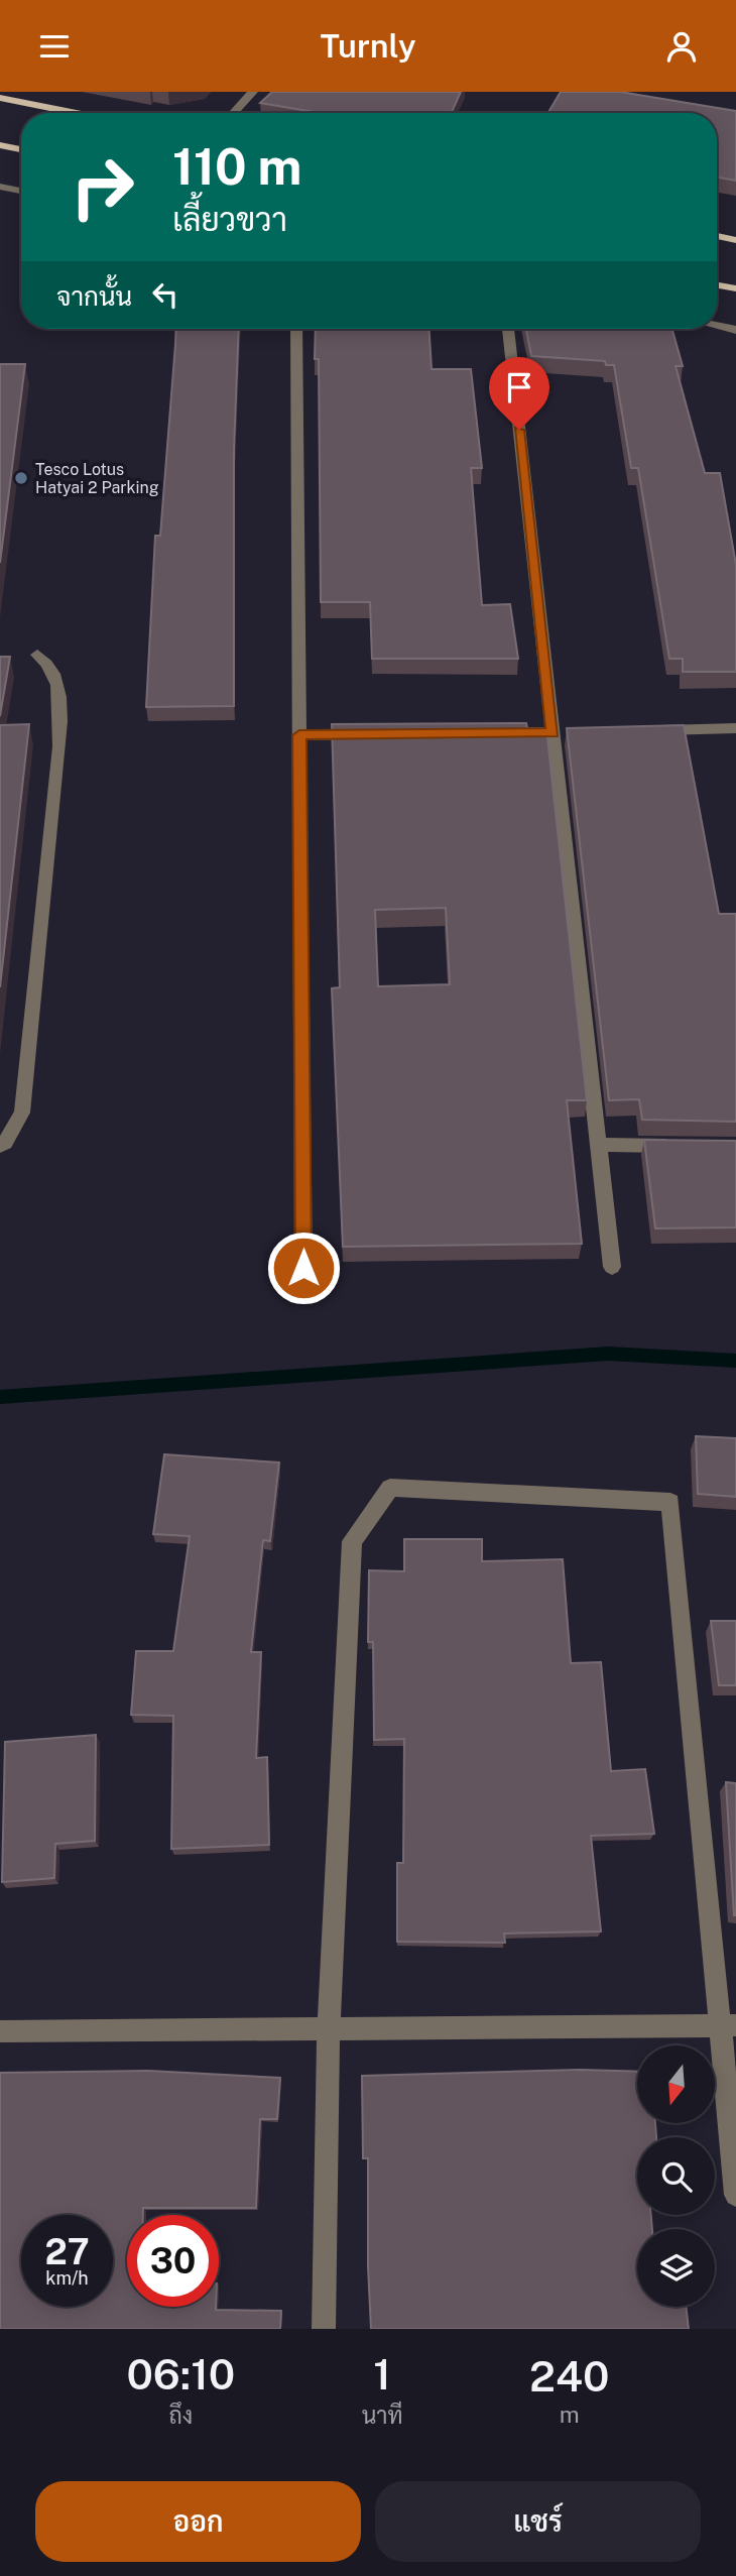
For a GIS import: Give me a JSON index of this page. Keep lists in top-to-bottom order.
{
  "places": ["Tesco Lotus Hatyai 2 Parking"],
  "north": "bottom",
  "page": {
    "header": "Turnly",
    "turn": ["110 m", "เลี้ยวขวา"],
    "then": "จากนั้น",
    "speed": "27 km/h",
    "limit": "30",
    "eta": [
      "06:10",
      "ถึง",
      "1",
      "นาที",
      "240",
      "m"
    ],
    "buttons": ["ออก", "แชร์"]
  }
}
